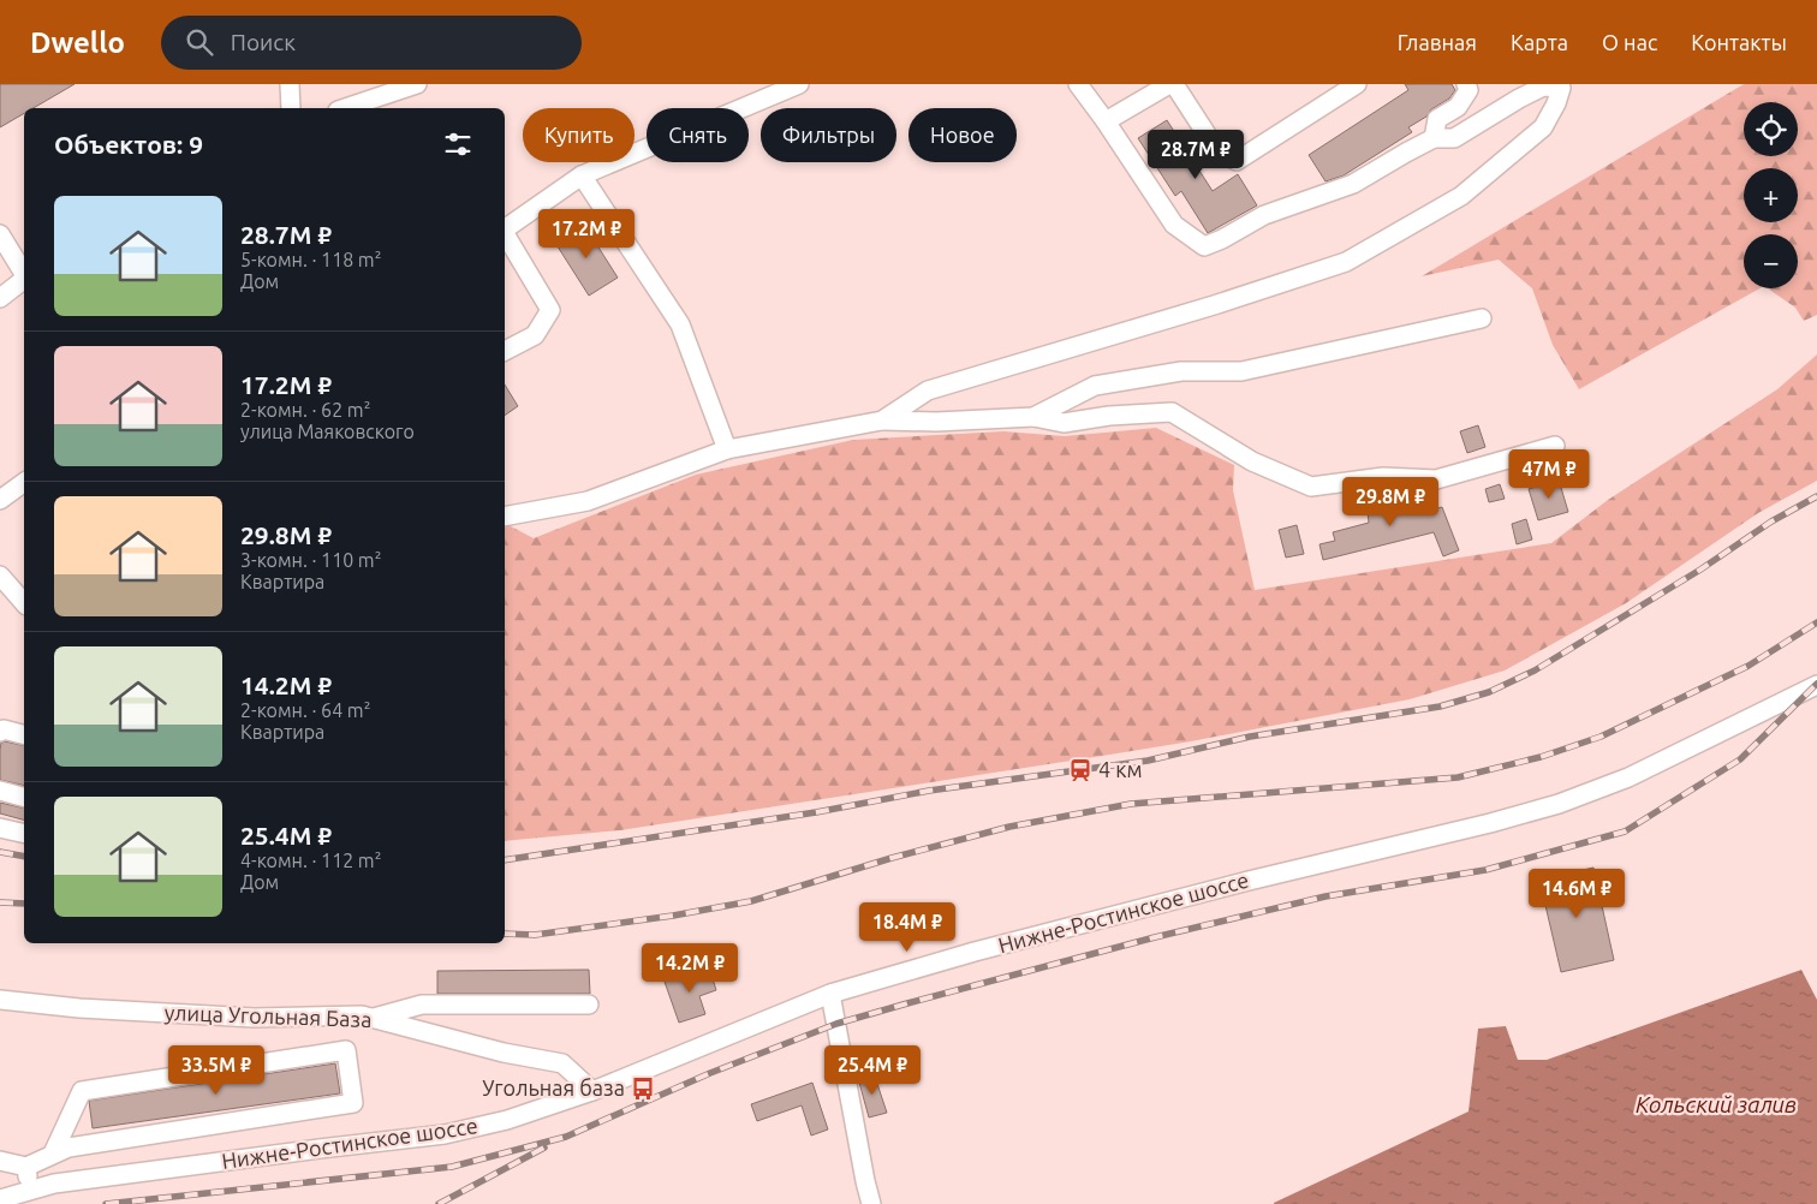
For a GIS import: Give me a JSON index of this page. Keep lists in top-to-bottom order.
{
  "streets": {
    "street": ["Нижне-Ростинское шоссе", "улица Угольная База"]
  },
  "crossings": [
    ["Нижне-Ростинское шоссе", "улица Угольная База"]
  ],
  "water": ["Кольский залив"],
  "places": {
    "station": ["4 км"],
    "bus stop": ["Угольная база"]
  },
  "page": {
    "header": "Dwello",
    "search": "Поиск",
    "nav": [
      "Главная",
      "Карта",
      "О нас",
      "Контакты"
    ],
    "map_buttons": ["+", "−"],
    "chip": [
      "Купить",
      "Снять",
      "Фильтры",
      "Новое"
    ],
    "heading": "Объектов: 9",
    "price": [
      "28.7M ₽",
      "17.2M ₽",
      "47M ₽",
      "29.8M ₽",
      "14.6M ₽",
      "18.4M ₽",
      "14.2M ₽",
      "33.5M ₽",
      "25.4M ₽"
    ],
    "list": [
      {
        "name": "28.7M ₽",
        "note": "5-комн. · 118 m² · Дом"
      },
      {
        "name": "17.2M ₽",
        "note": "2-комн. · 62 m² · улица Маяковского"
      },
      {
        "name": "29.8M ₽",
        "note": "3-комн. · 110 m² · Квартира"
      },
      {
        "name": "14.2M ₽",
        "note": "2-комн. · 64 m² · Квартира"
      },
      {
        "name": "25.4M ₽",
        "note": "4-комн. · 112 m² · Дом"
      }
    ]
  }
}
